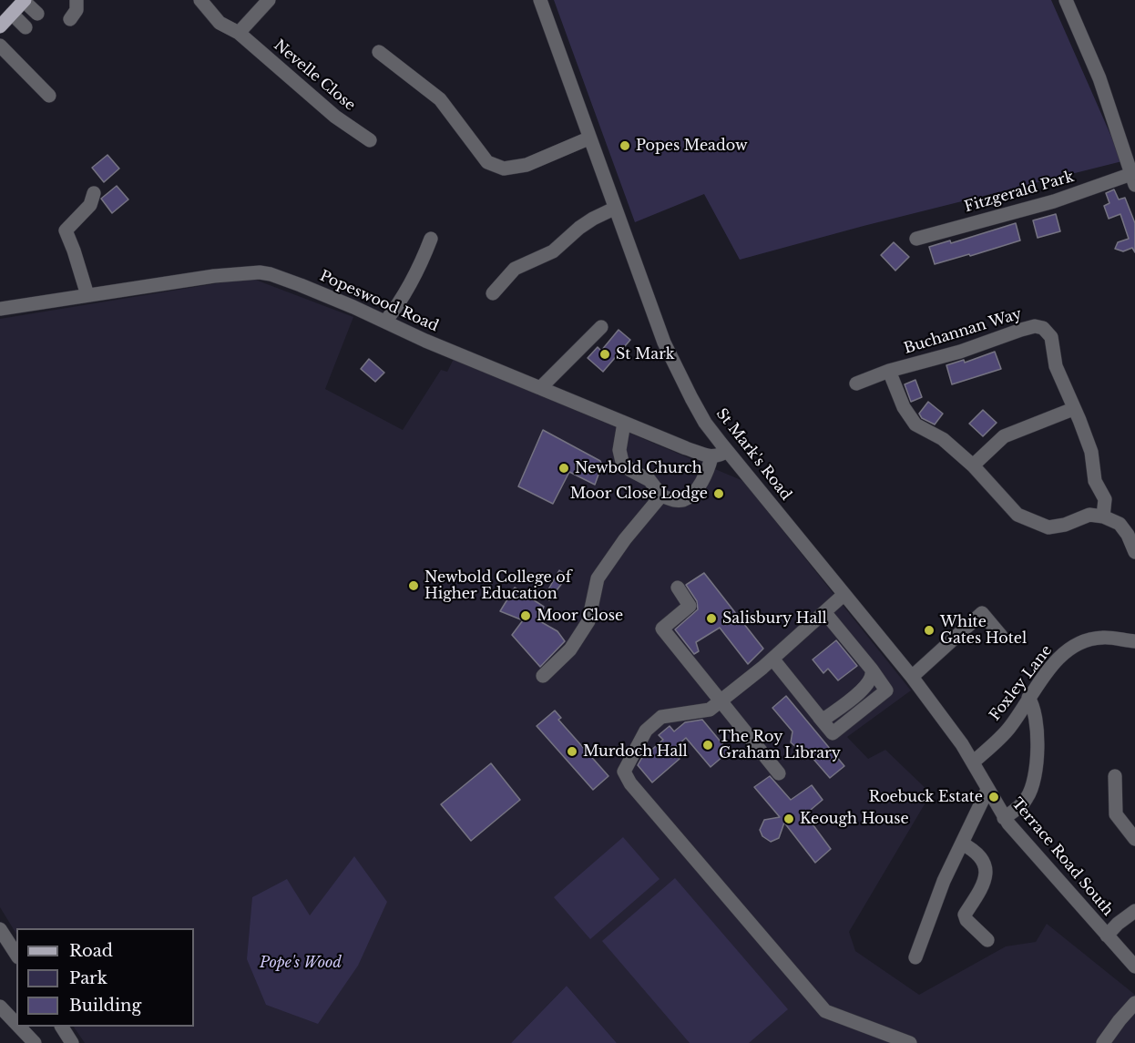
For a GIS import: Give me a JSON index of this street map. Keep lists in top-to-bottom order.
{
  "streets": {
    "street": [
      "Nevelle Close",
      "Fitzgerald Park",
      "Popeswood Road",
      "Buchannan Way",
      "St Mark's Road",
      "Foxley Lane",
      "Terrace Road South"
    ]
  },
  "crossings": [
    ["St Mark's Road", "Foxley Lane"],
    ["St Mark's Road", "Terrace Road South"],
    ["Foxley Lane", "Terrace Road South"]
  ],
  "parks": ["Pope's Wood"],
  "places": [
    "Popes Meadow",
    "St Mark",
    "Newbold Church",
    "Moor Close Lodge",
    "Newbold College of Higher Education",
    "Moor Close",
    "Salisbury Hall",
    "White Gates Hotel",
    "The Roy Graham Library",
    "Murdoch Hall",
    "Roebuck Estate",
    "Keough House"
  ],
  "legend": ["Road", "Park", "Building"]
}
